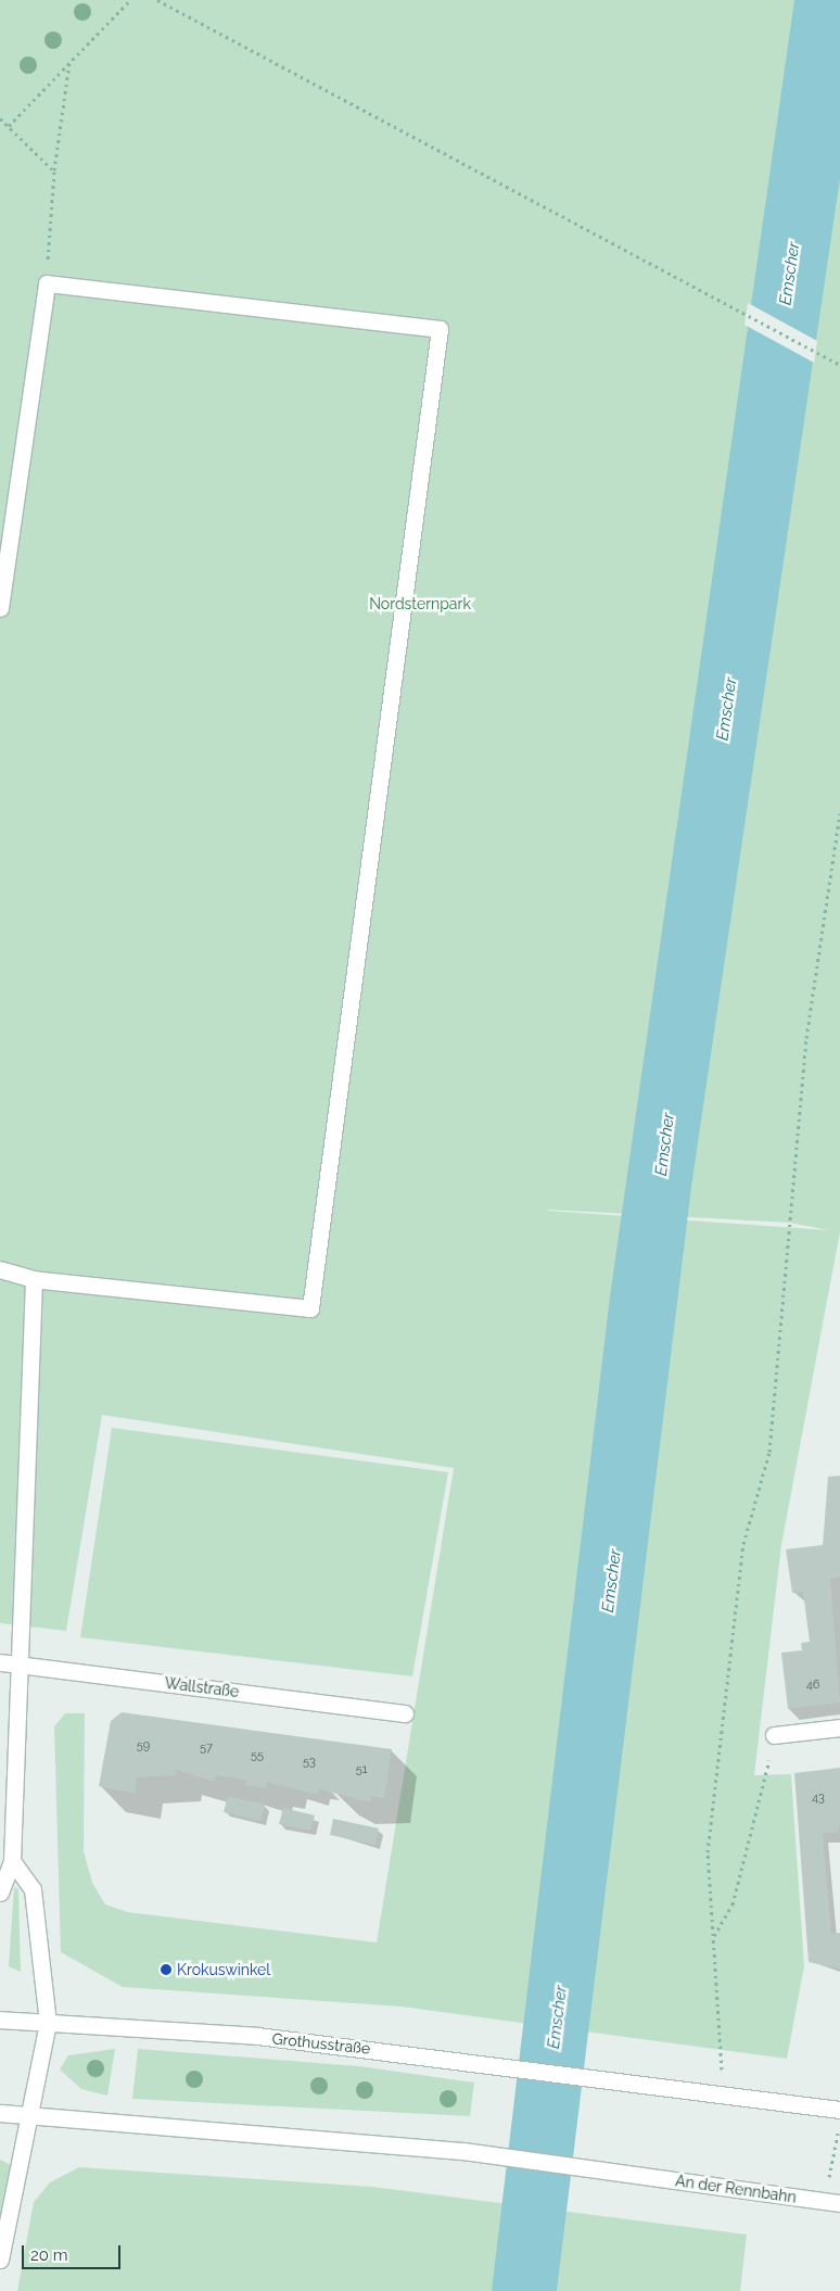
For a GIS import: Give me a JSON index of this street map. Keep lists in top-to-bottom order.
{
  "streets": {
    "main road": ["Wallstraße", "Grothusstraße", "An der Rennbahn"]
  },
  "water": ["Emscher"],
  "parks": ["Nordsternpark"],
  "places": ["Krokuswinkel"],
  "house_numbers": [
    "46",
    "59",
    "57",
    "55",
    "53",
    "51",
    "43"
  ],
  "scale_bar": "20 m"
}
